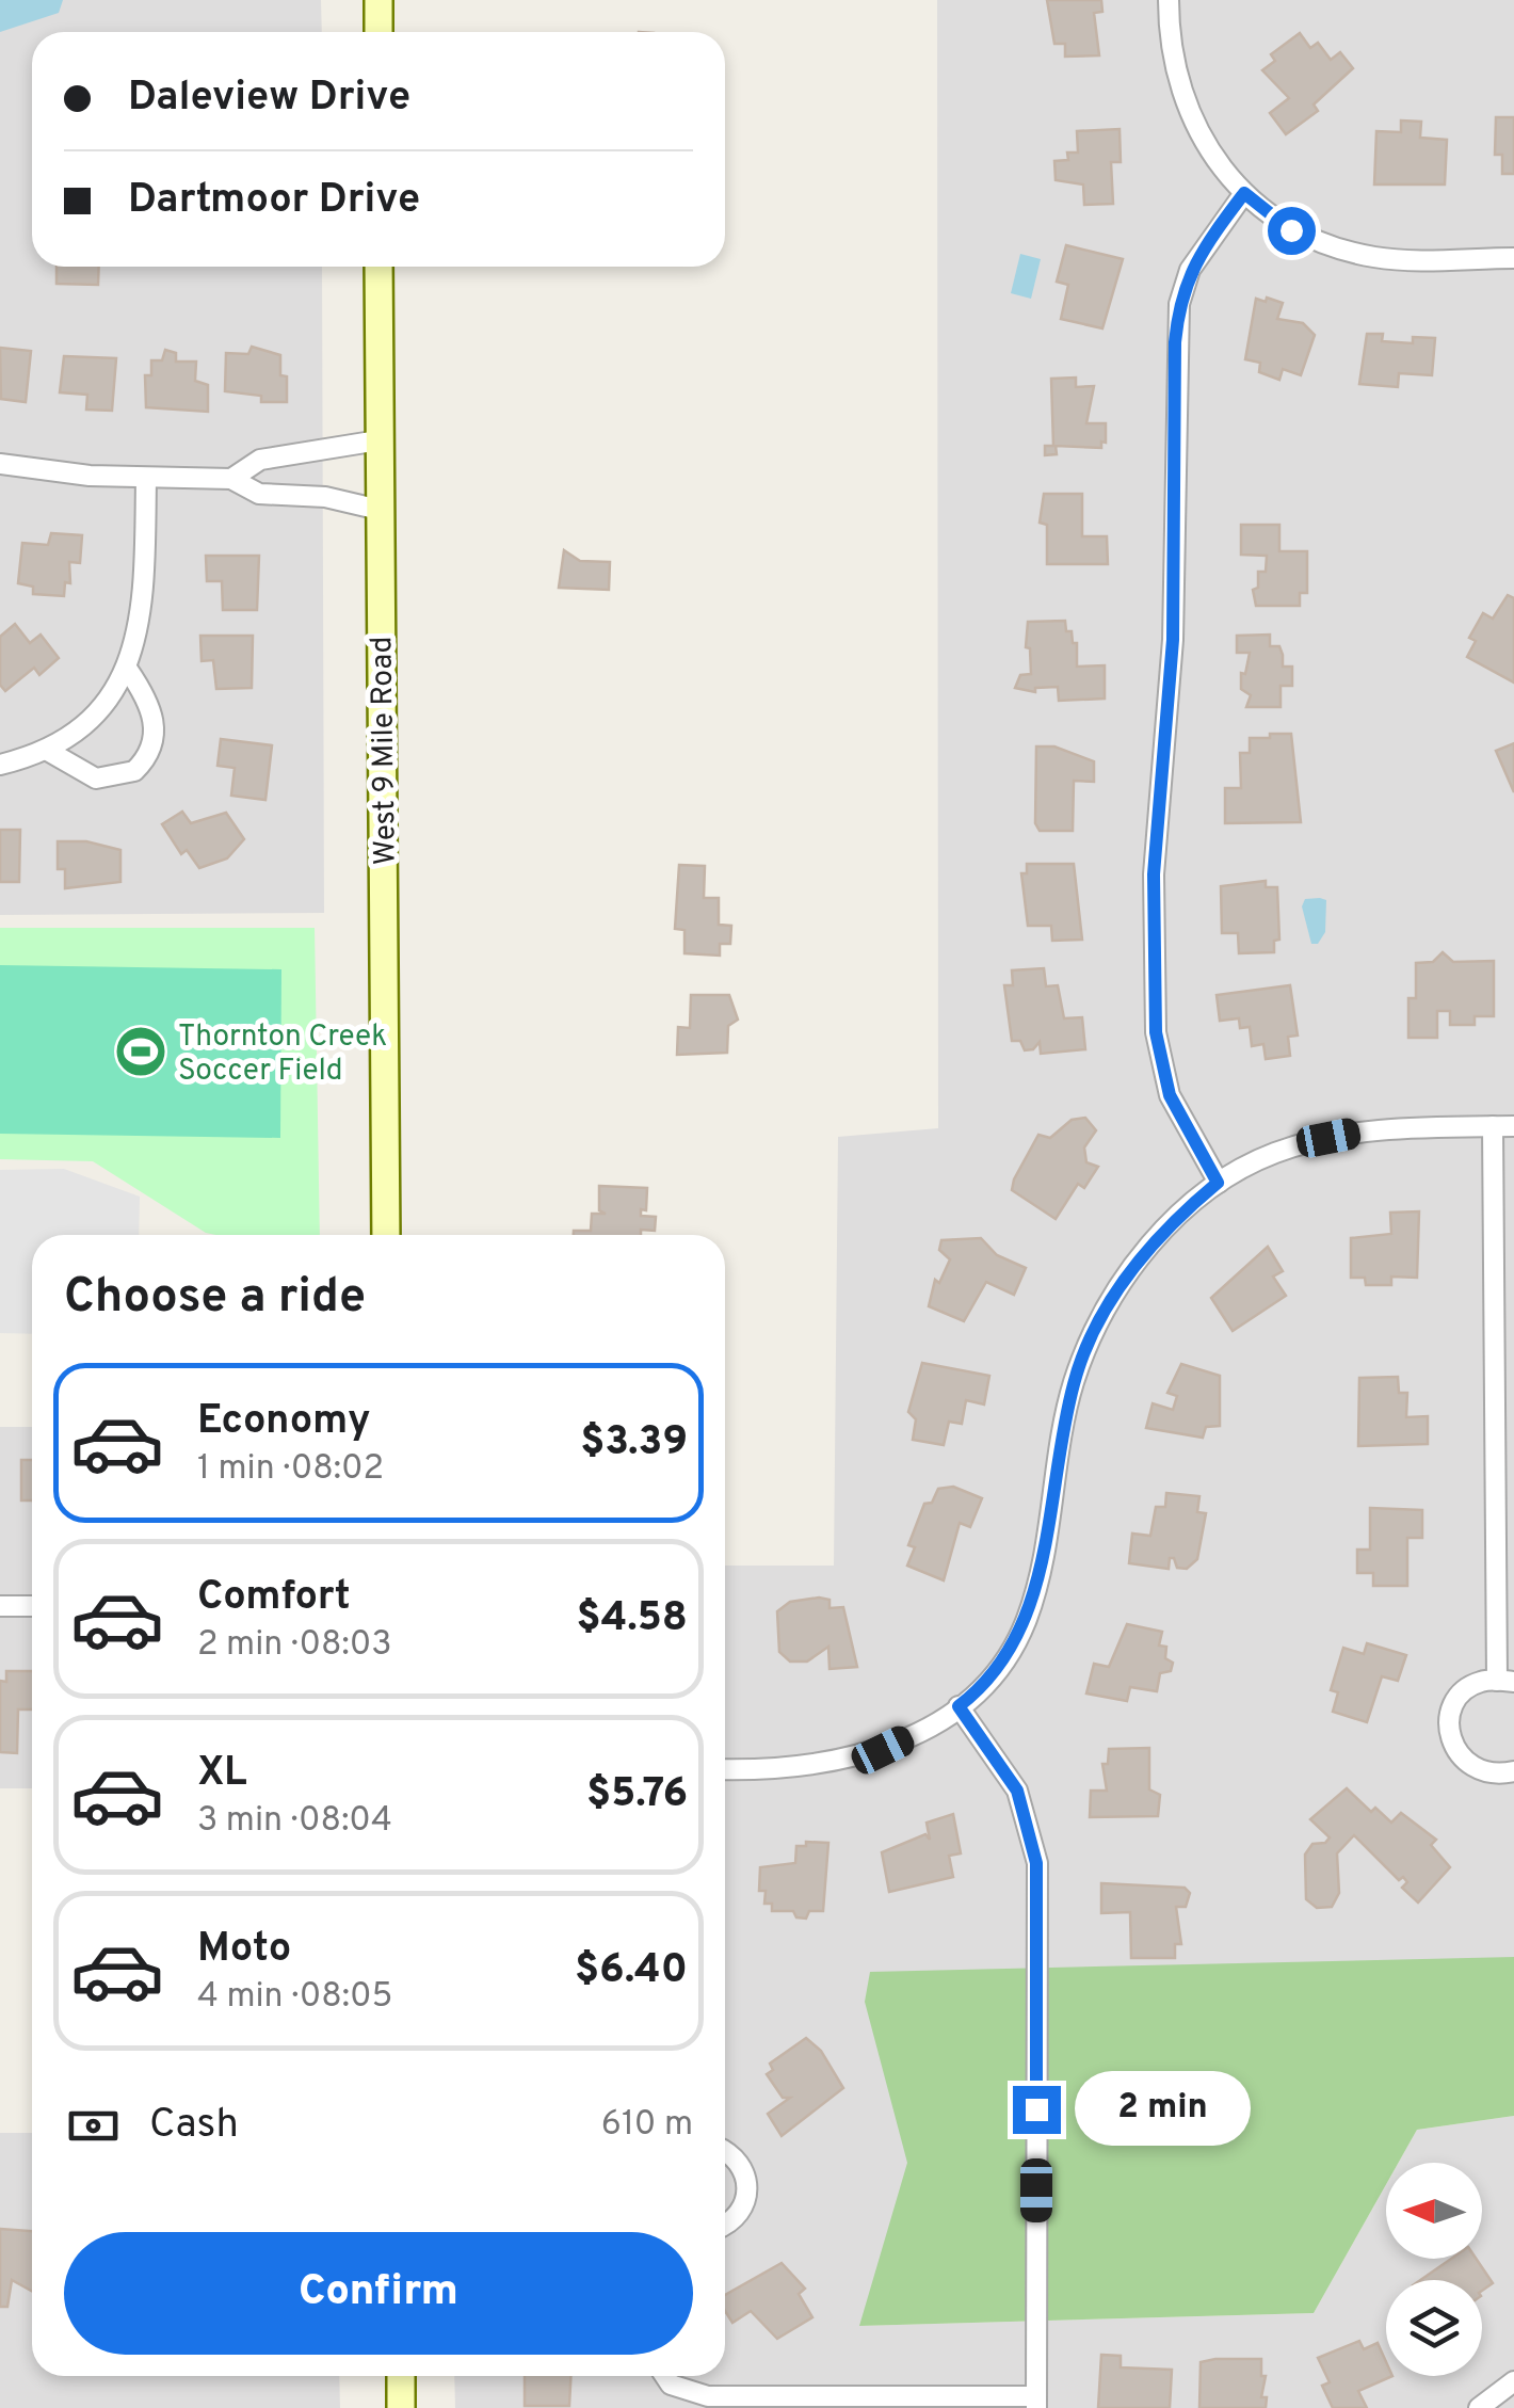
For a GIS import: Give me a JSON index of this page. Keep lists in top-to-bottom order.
{
  "streets": {
    "street": ["West 9 Mile Road"]
  },
  "places": {
    "sports": ["Thornton Creek Soccer Field"]
  },
  "north": "left",
  "page": {
    "banner": ["Daleview Drive", "Dartmoor Drive"],
    "heading": "Choose a ride",
    "list": [
      {
        "name": "Economy",
        "note": "1 min · 08:02",
        "value": "$3.39"
      },
      {
        "name": "Comfort",
        "note": "2 min · 08:03",
        "value": "$4.58"
      },
      {
        "name": "XL",
        "note": "3 min · 08:04",
        "value": "$5.76"
      },
      {
        "name": "Moto",
        "note": "4 min · 08:05",
        "value": "$6.40"
      }
    ],
    "pay": ["Cash", "610 m"],
    "bubble": "2 min",
    "buttons": "Confirm"
  }
}
